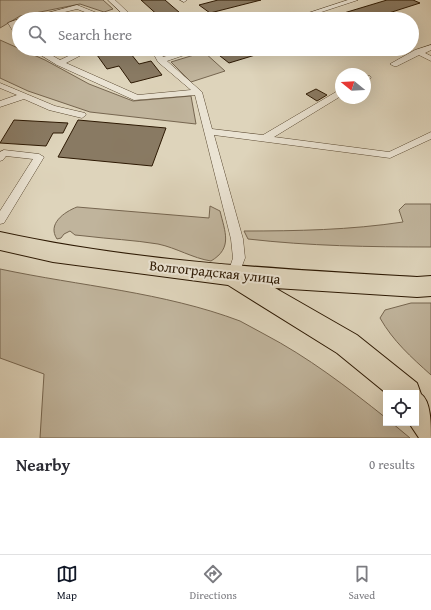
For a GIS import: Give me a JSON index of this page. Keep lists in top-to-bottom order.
{
  "streets": {
    "main road": ["Волгоградская улица"]
  },
  "north": "left",
  "page": {
    "search": "Search here",
    "heading": ["Nearby", "0 results"],
    "nav": ["Map", "Directions", "Saved"]
  }
}
